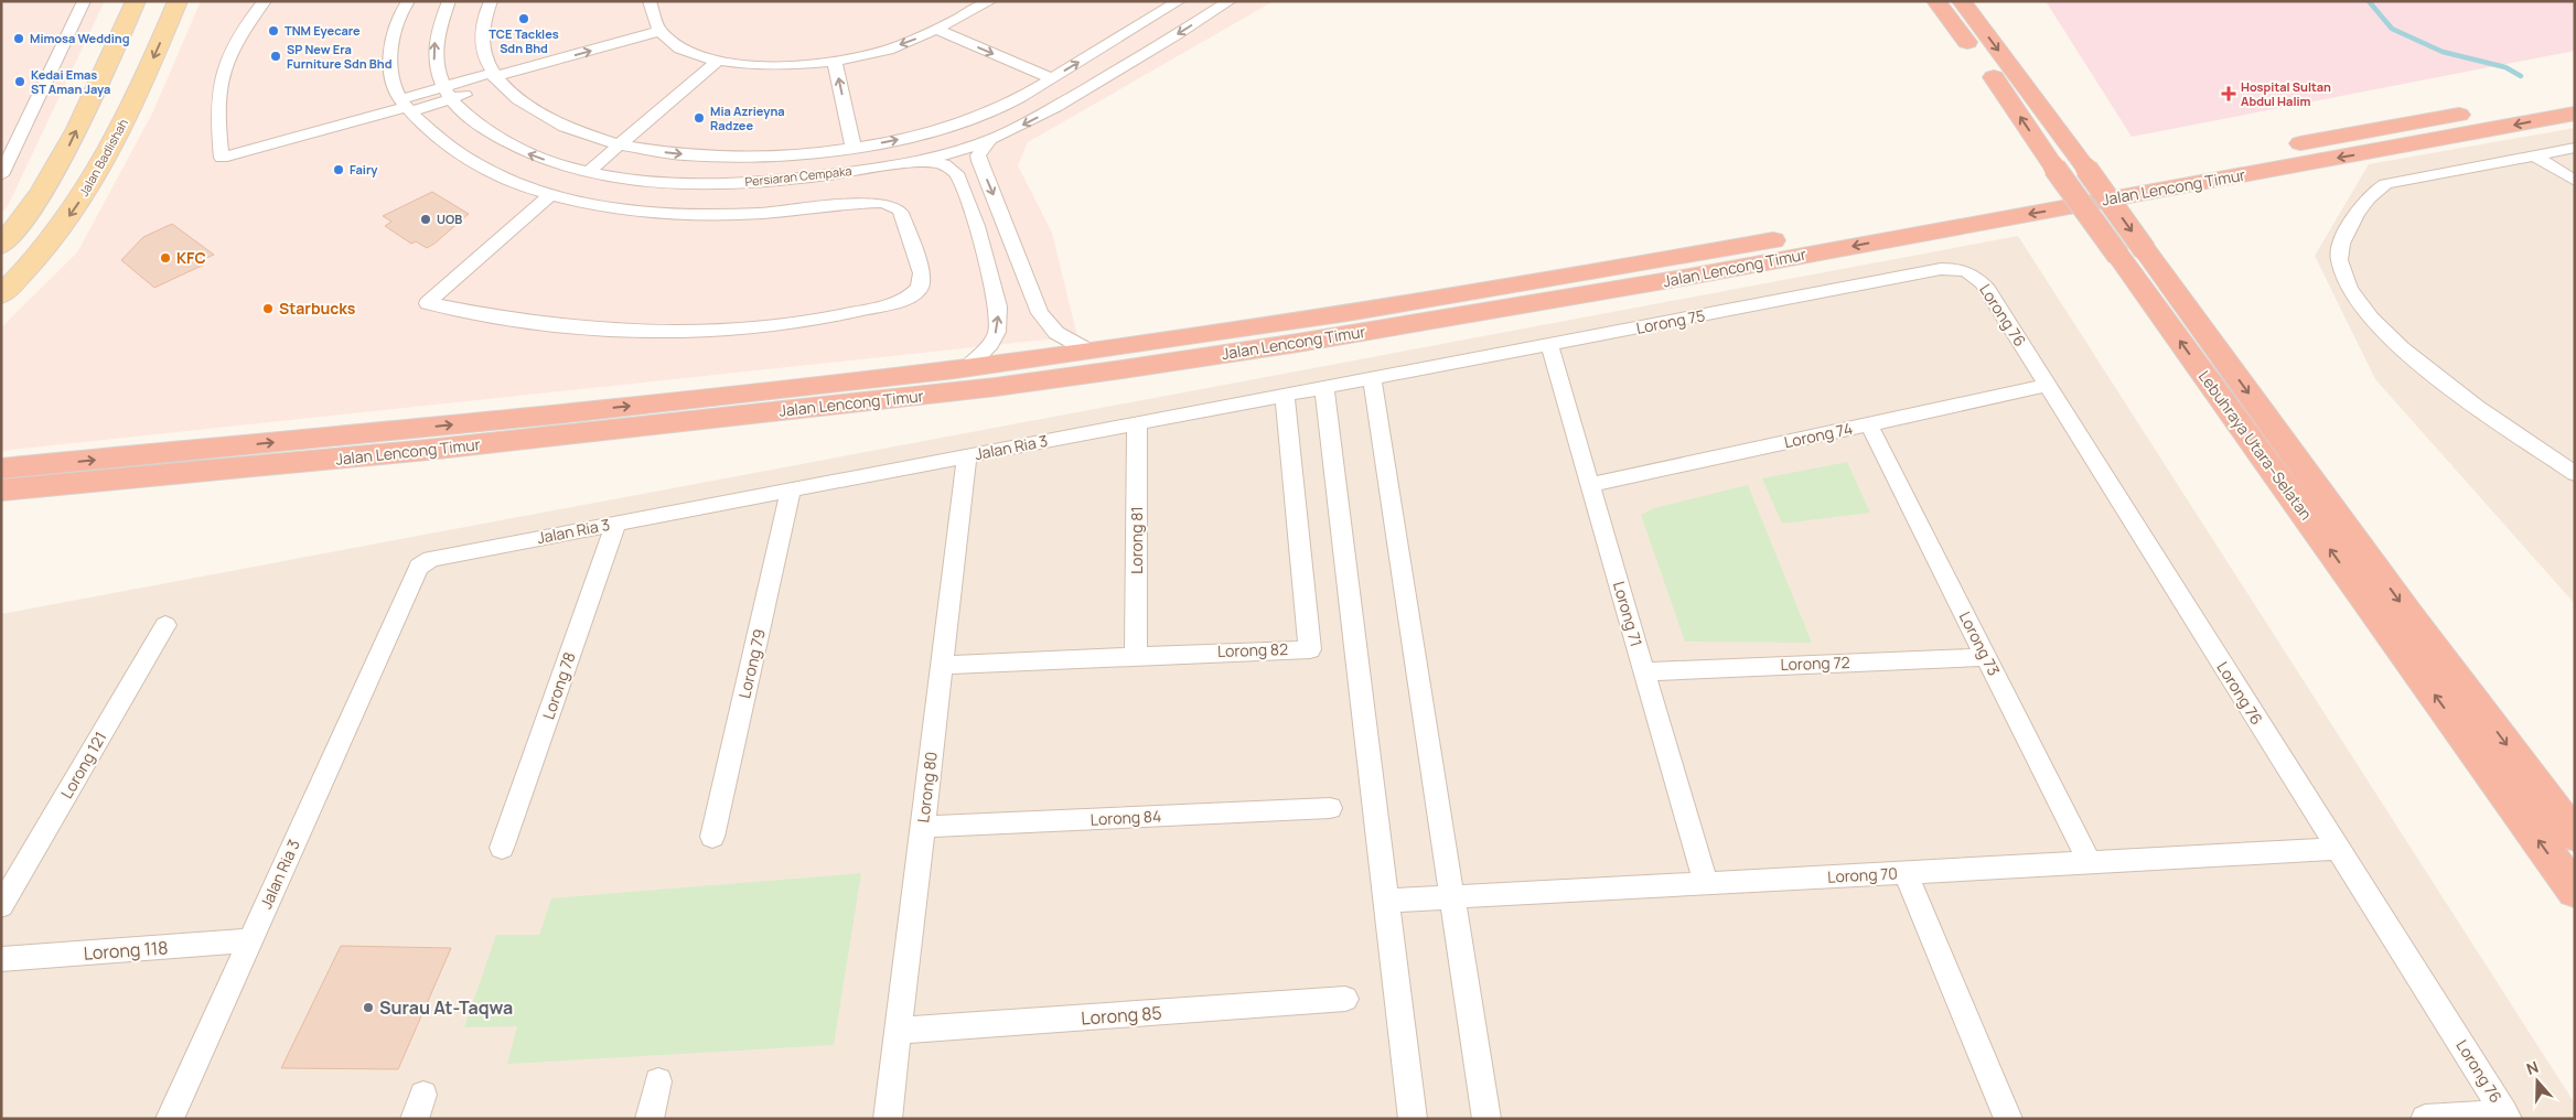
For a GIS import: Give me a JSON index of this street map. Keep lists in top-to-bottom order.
{
  "streets": {
    "highway": ["Jalan Lencong Timur", "Lebuhraya Utara–Selatan"],
    "main road": ["Jalan Badlishah"],
    "street": [
      "Persiaran Cempaka",
      "Lorong 76",
      "Lorong 75",
      "Lorong 74",
      "Jalan Ria 3",
      "Lorong 81",
      "Lorong 71",
      "Lorong 73",
      "Lorong 82",
      "Lorong 79",
      "Lorong 72",
      "Lorong 78",
      "Lorong 121",
      "Lorong 80",
      "Lorong 84",
      "Lorong 70",
      "Lorong 118",
      "Lorong 85"
    ]
  },
  "crossings": [
    ["Lorong 76", "Lorong 75"],
    ["Lorong 76", "Lorong 74"],
    ["Lorong 76", "Lorong 70"],
    ["Lorong 75", "Jalan Ria 3"],
    ["Lorong 75", "Lorong 71"],
    ["Lorong 74", "Lorong 71"],
    ["Lorong 74", "Lorong 73"],
    ["Jalan Ria 3", "Lorong 81"],
    ["Jalan Ria 3", "Lorong 82"],
    ["Jalan Ria 3", "Lorong 79"],
    ["Jalan Ria 3", "Lorong 78"],
    ["Jalan Ria 3", "Lorong 80"],
    ["Jalan Ria 3", "Lorong 118"],
    ["Lorong 81", "Lorong 82"],
    ["Lorong 71", "Lorong 72"],
    ["Lorong 71", "Lorong 70"],
    ["Lorong 73", "Lorong 72"],
    ["Lorong 73", "Lorong 70"],
    ["Lorong 82", "Lorong 80"],
    ["Lorong 80", "Lorong 84"],
    ["Lorong 80", "Lorong 85"]
  ],
  "places": {
    "other": [
      "TCE Tackles Sdn Bhd",
      "TNM Eyecare",
      "Mimosa Wedding",
      "SP New Era Furniture Sdn Bhd",
      "Kedai Emas ST Aman Jaya",
      "Mia Azrieyna Radzee",
      "Fairy",
      "UOB",
      "KFC",
      "Starbucks",
      "Surau At-Taqwa"
    ],
    "health": ["Hospital Sultan Abdul Halim"]
  },
  "north": "top"
}
